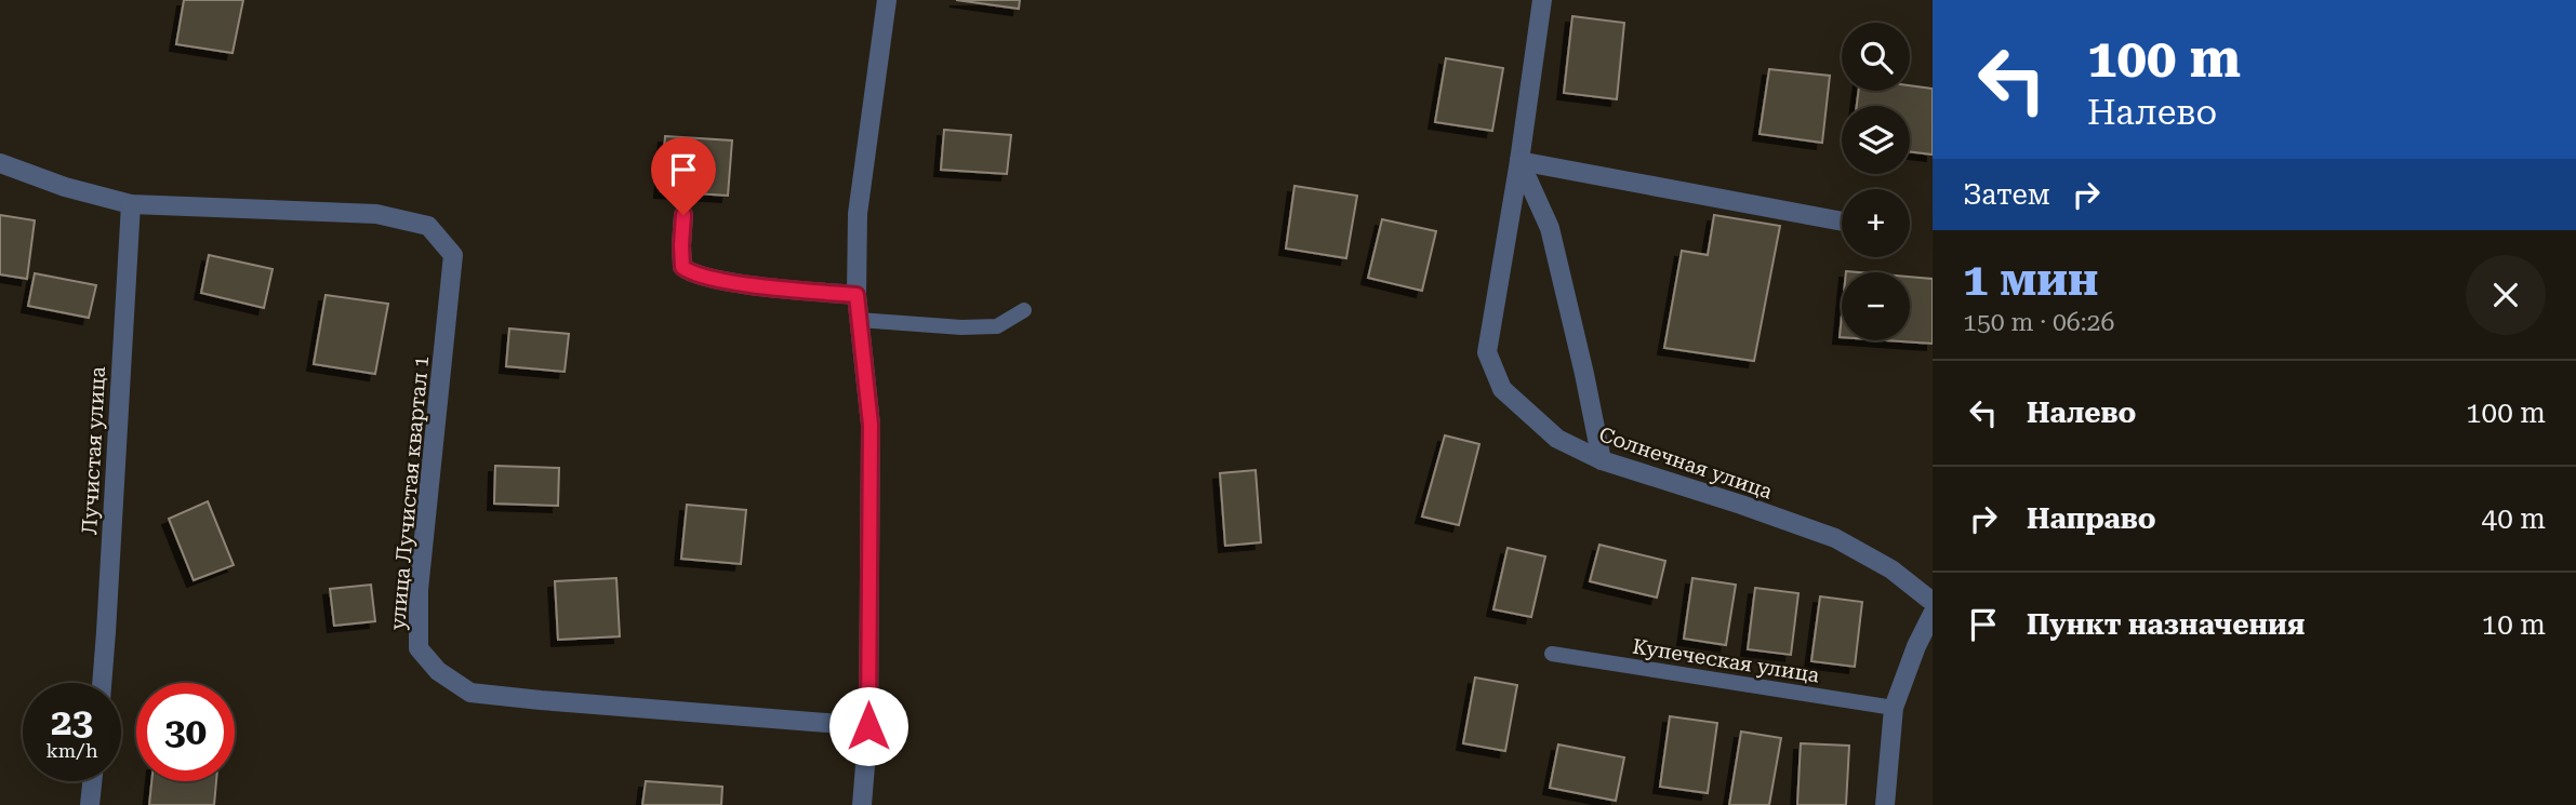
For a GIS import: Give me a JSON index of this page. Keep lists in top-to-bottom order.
{
  "streets": {
    "street": ["Лучистая улица", "Солнечная улица", "улица Лучистая квартал 1"],
    "lane": ["Купеческая улица"]
  },
  "crossings": [
    ["Лучистая улица", "улица Лучистая квартал 1"]
  ],
  "page": {
    "turn": ["100 m", "Налево"],
    "map_buttons": ["+", "−"],
    "then": "Затем",
    "heading": ["1 мин", "150 m · 06:26"],
    "list": [
      {
        "name": "Налево",
        "value": "100 m"
      },
      {
        "name": "Направо",
        "value": "40 m"
      },
      {
        "name": "Пункт назначения",
        "value": "10 m"
      }
    ],
    "speed": "23 km/h",
    "limit": "30"
  }
}
